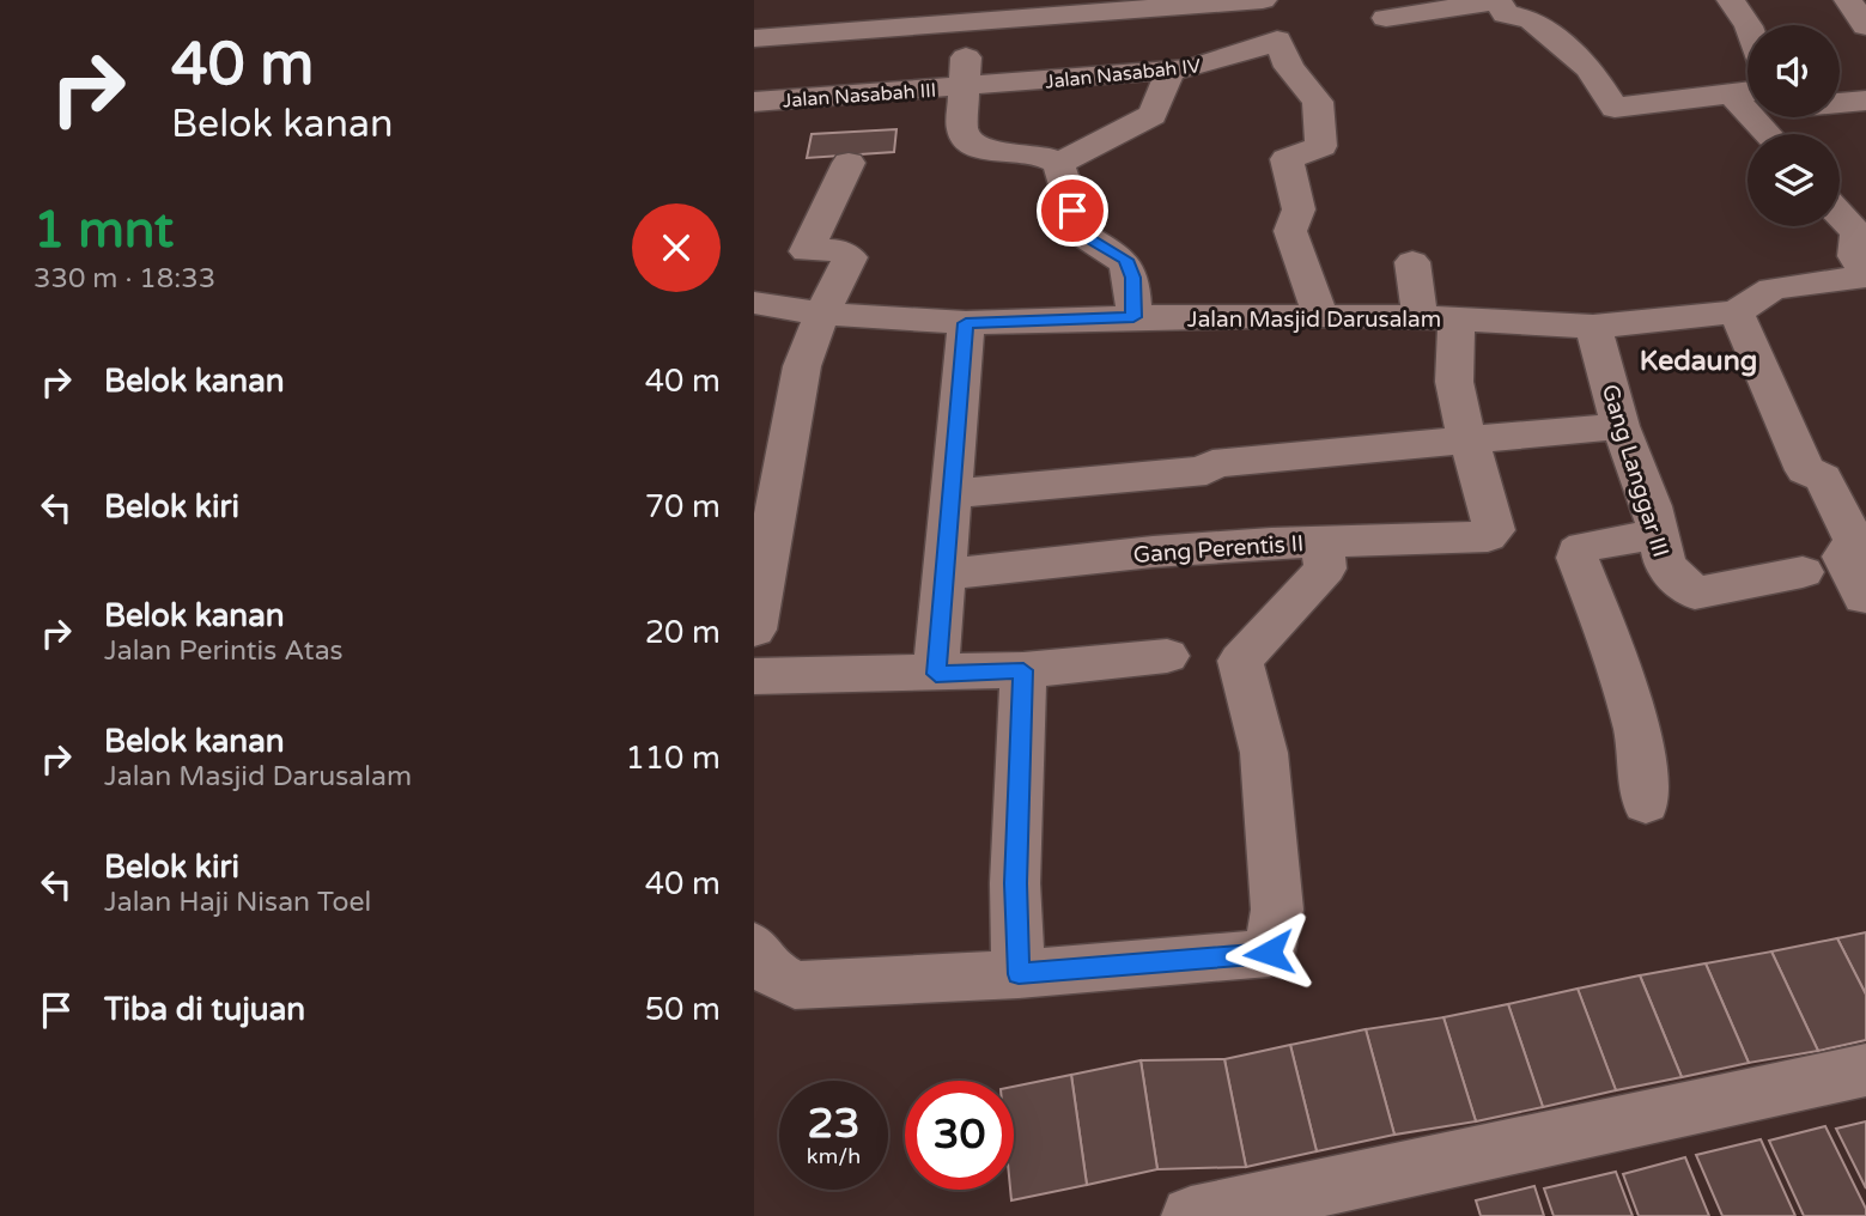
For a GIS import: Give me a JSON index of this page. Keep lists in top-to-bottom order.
{
  "streets": {
    "street": [
      "Jalan Nasabah IV",
      "Jalan Nasabah III",
      "Jalan Masjid Darusalam",
      "Gang Langgar III",
      "Gang Perentis II"
    ]
  },
  "crossings": [
    ["Jalan Nasabah IV", "Jalan Nasabah III"],
    ["Jalan Masjid Darusalam", "Gang Langgar III"]
  ],
  "districts": ["Kedaung"],
  "page": {
    "turn": ["40 m", "Belok kanan"],
    "heading": ["1 mnt", "330 m · 18:33"],
    "list": [
      {
        "name": "Belok kanan",
        "value": "40 m"
      },
      {
        "name": "Belok kiri",
        "value": "70 m"
      },
      {
        "name": "Belok kanan",
        "note": "Jalan Perintis Atas",
        "value": "20 m"
      },
      {
        "name": "Belok kanan",
        "note": "Jalan Masjid Darusalam",
        "value": "110 m"
      },
      {
        "name": "Belok kiri",
        "note": "Jalan Haji Nisan Toel",
        "value": "40 m"
      },
      {
        "name": "Tiba di tujuan",
        "value": "50 m"
      }
    ],
    "speed": "23 km/h",
    "limit": "30"
  }
}
